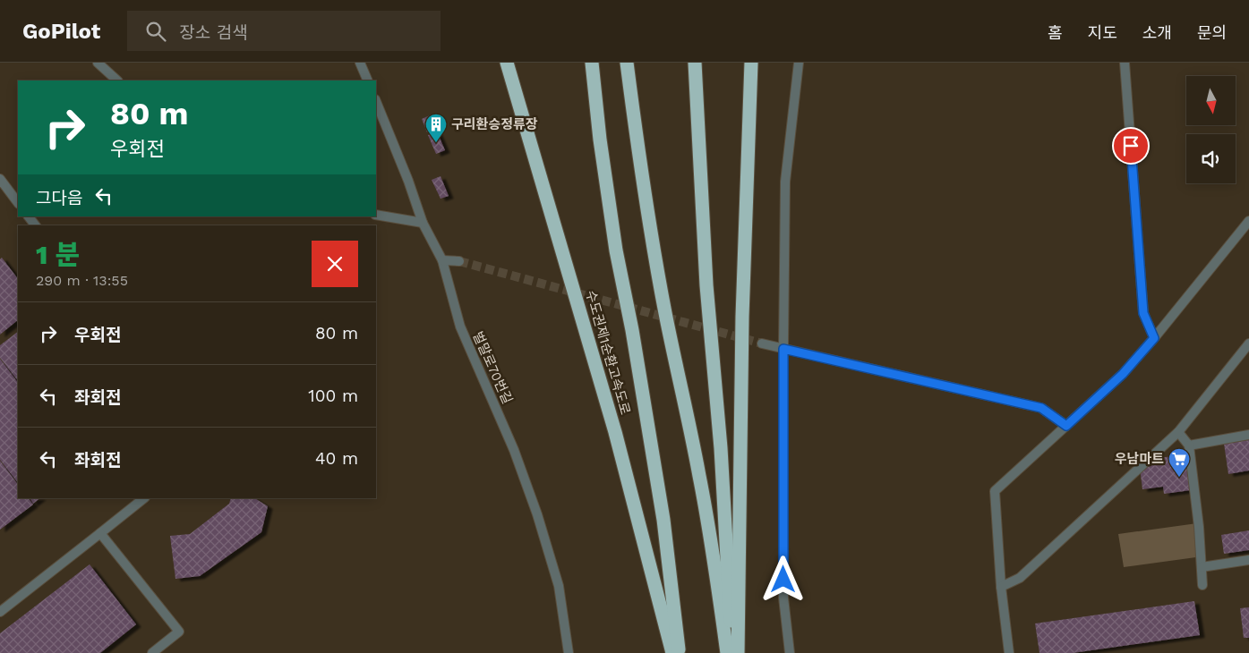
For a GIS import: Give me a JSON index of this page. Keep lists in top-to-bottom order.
{
  "streets": {
    "highway": ["수도권제1순환고속도로"],
    "street": ["벌말로70번길"]
  },
  "places": {
    "building": ["구리환승정류장"],
    "supermarket": ["우남마트"]
  },
  "north": "bottom",
  "page": {
    "header": "GoPilot",
    "search": "장소 검색",
    "nav": [
      "홈",
      "지도",
      "소개",
      "문의"
    ],
    "turn": ["80 m", "우회전"],
    "then": "그다음",
    "heading": ["1 분", "290 m · 13:55"],
    "list": [
      {
        "name": "우회전",
        "value": "80 m"
      },
      {
        "name": "좌회전",
        "value": "100 m"
      },
      {
        "name": "좌회전",
        "value": "40 m"
      }
    ]
  }
}
